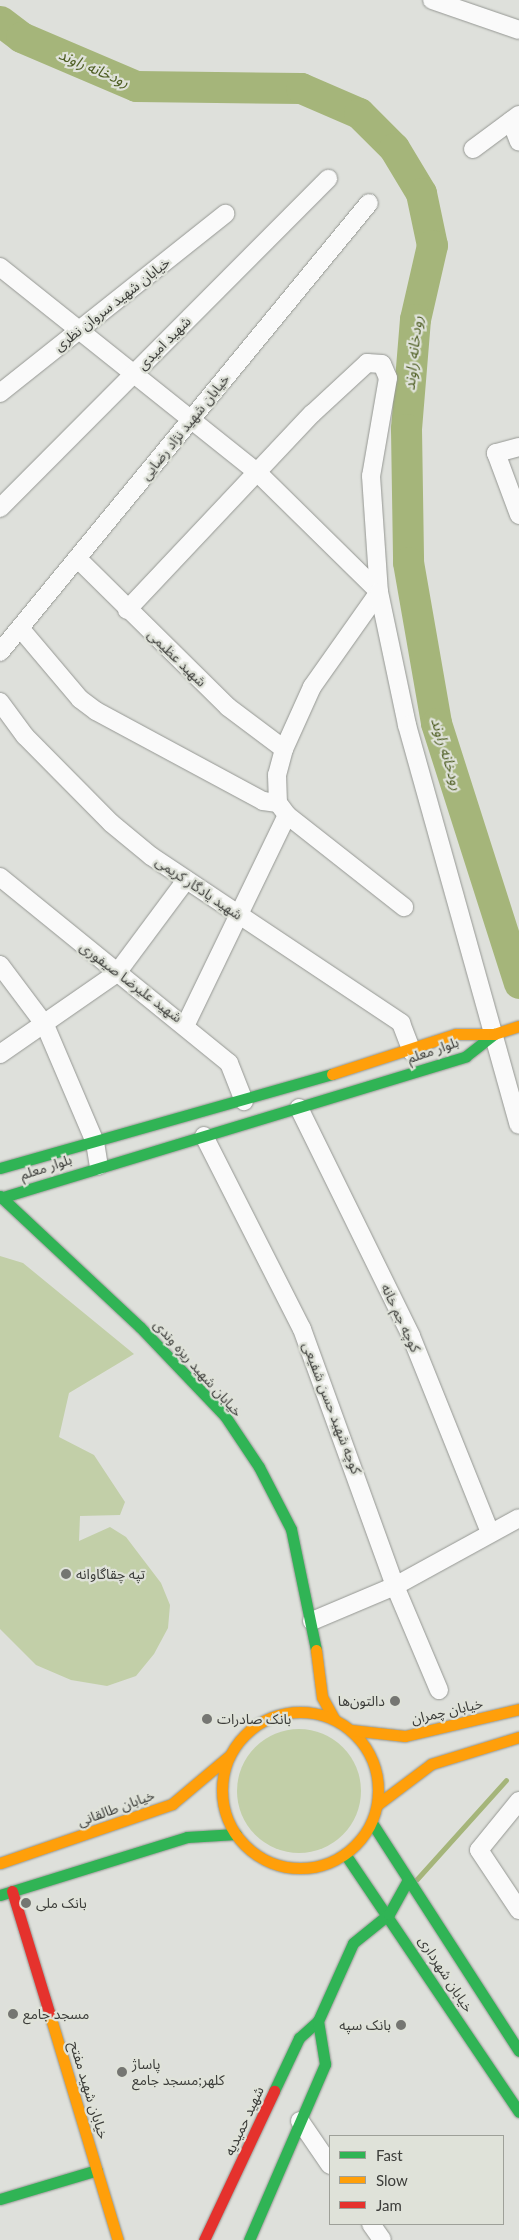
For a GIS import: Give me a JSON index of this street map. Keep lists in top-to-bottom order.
{
  "streets": {
    "main road": [
      "بلوار معلم",
      "خیابان شهید ریزه وندی",
      "خیابان چمران",
      "خیابان طالقانی",
      "خیابان شهرداری",
      "خیابان شهید مفتح",
      "شهید حمیدیه"
    ],
    "street": [
      "خیابان شهید سروان نظری",
      "شهید امیدی",
      "خیابان شهید نژاد رضایی",
      "شهید عظیمی",
      "شهید یادگار کریمی",
      "شهید علیرضا صیفوری",
      "کوچه جم خانه",
      "کوچه شهید حسن شفیعی"
    ]
  },
  "crossings": [
    ["خیابان شهید نژاد رضایی", "شهید عظیمی"],
    ["شهید یادگار کریمی", "بلوار معلم"],
    ["شهید علیرضا صیفوری", "بلوار معلم"],
    ["بلوار معلم", "کوچه جم خانه"],
    ["بلوار معلم", "خیابان شهید ریزه وندی"],
    ["بلوار معلم", "کوچه شهید حسن شفیعی"],
    ["خیابان شهید ریزه وندی", "خیابان چمران"],
    ["خیابان شهید ریزه وندی", "خیابان طالقانی"],
    ["خیابان شهید ریزه وندی", "خیابان شهرداری"],
    ["خیابان چمران", "خیابان طالقانی"],
    ["خیابان چمران", "خیابان شهرداری"],
    ["خیابان طالقانی", "خیابان شهرداری"],
    ["خیابان شهرداری", "شهید حمیدیه"]
  ],
  "water": ["رودخانه راوند"],
  "places": [
    "تپه چقاگاوانه",
    "دالتون‌ها",
    "بانک صادرات",
    "بانک ملی",
    "مسجد جامع",
    "بانک سپه",
    "پاساژ کلهر;مسجد جامع"
  ],
  "legend": ["Fast", "Slow", "Jam"]
}
